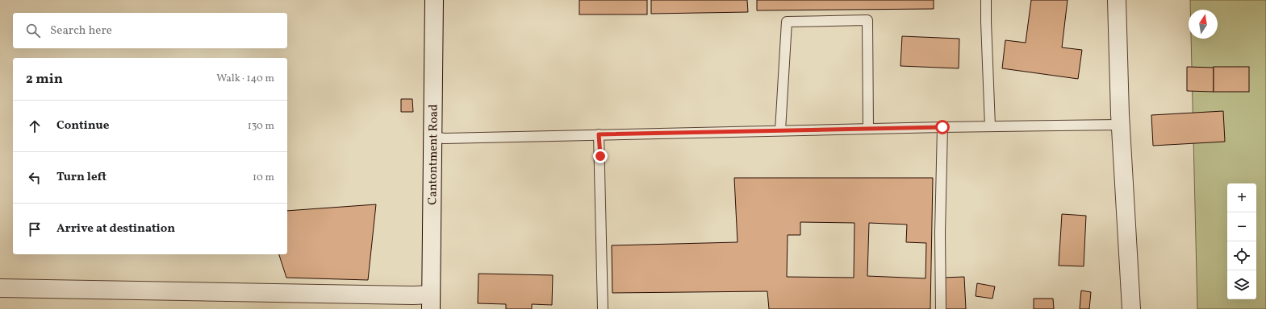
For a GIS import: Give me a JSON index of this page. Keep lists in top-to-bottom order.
{
  "streets": {
    "street": ["Cantontment Road"]
  },
  "north": "top",
  "page": {
    "search": "Search here",
    "heading": ["2 min", "Walk · 140 m"],
    "list": [
      ["Continue", "130 m"],
      ["Turn left", "10 m"],
      "Arrive at destination"
    ],
    "map_buttons": ["+", "−"]
  }
}
